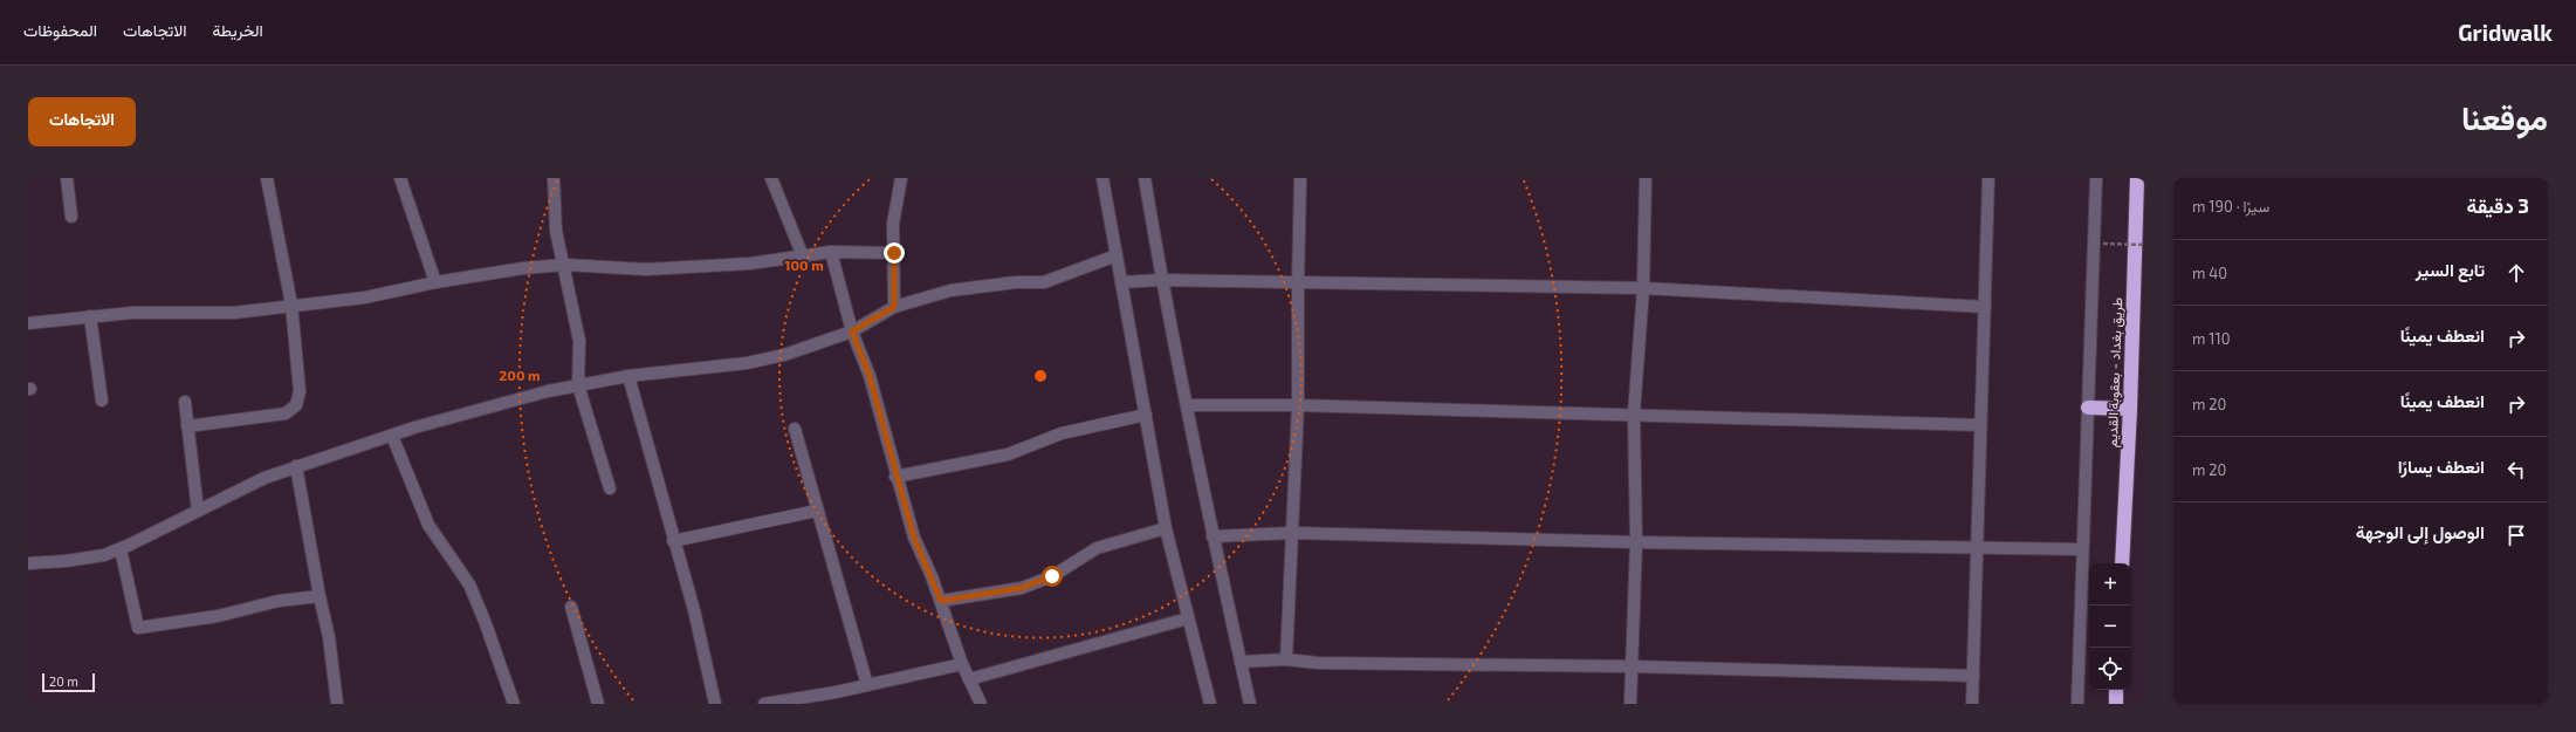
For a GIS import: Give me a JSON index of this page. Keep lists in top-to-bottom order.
{
  "streets": {
    "highway": ["طريق بغداد - بعقوبة القديم"]
  },
  "scale_bar": "20 m",
  "page": {
    "header": "Gridwalk",
    "nav": ["الخريطة", "الاتجاهات", "المحفوظات"],
    "title": "موقعنا",
    "buttons": "الاتجاهات",
    "heading": ["3 دقيقة", "سيرًا · 190 m"],
    "list": [
      ["تابع السير", "40 m"],
      ["انعطف يمينًا", "110 m"],
      ["انعطف يمينًا", "20 m"],
      ["انعطف يسارًا", "20 m"],
      "الوصول إلى الوجهة"
    ],
    "map_buttons": ["+", "−"],
    "scale": "20 m"
  },
  "rings": ["100 m", "200 m"]
}
